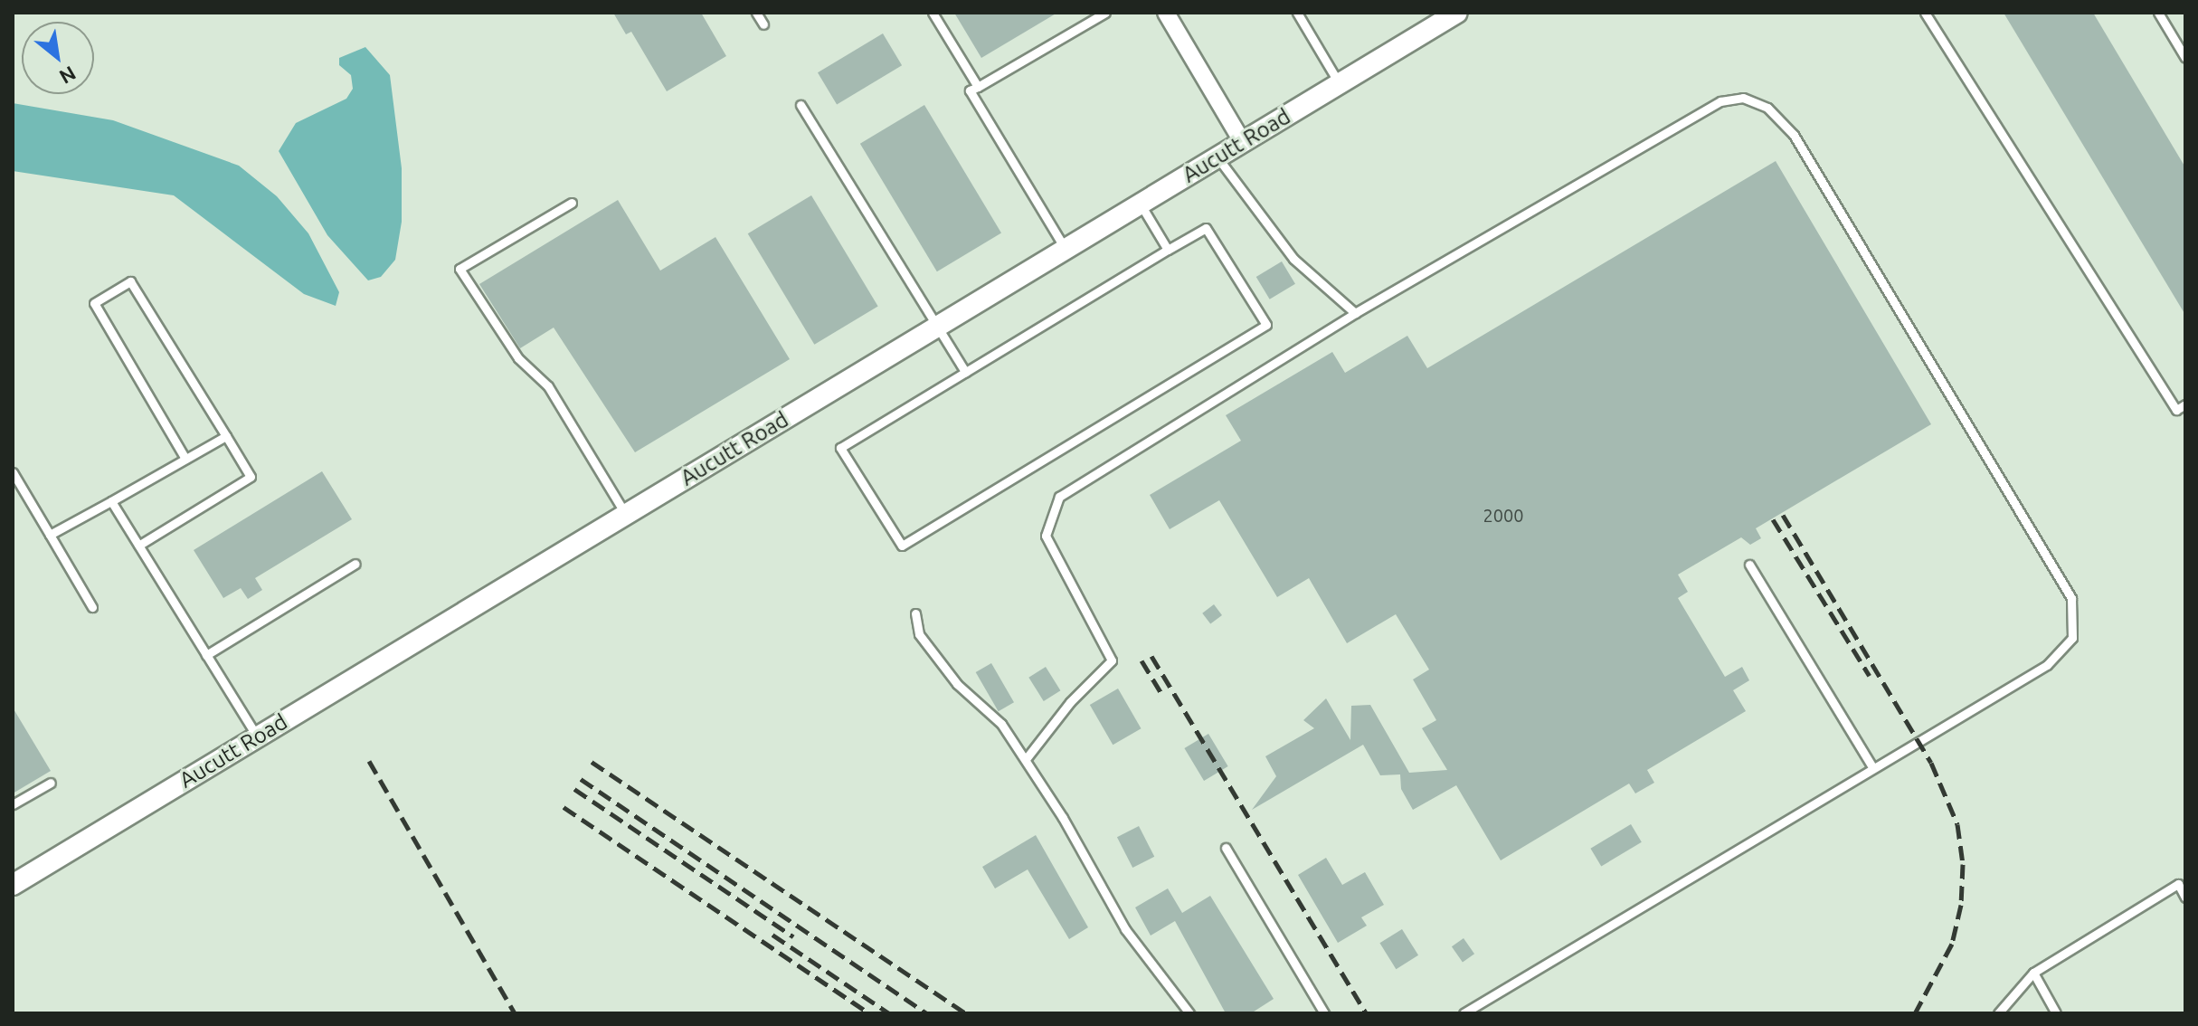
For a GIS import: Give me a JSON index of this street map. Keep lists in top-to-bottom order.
{
  "streets": {
    "street": ["Aucutt Road"]
  },
  "house_numbers": ["2000"],
  "north": "bottom right"
}
